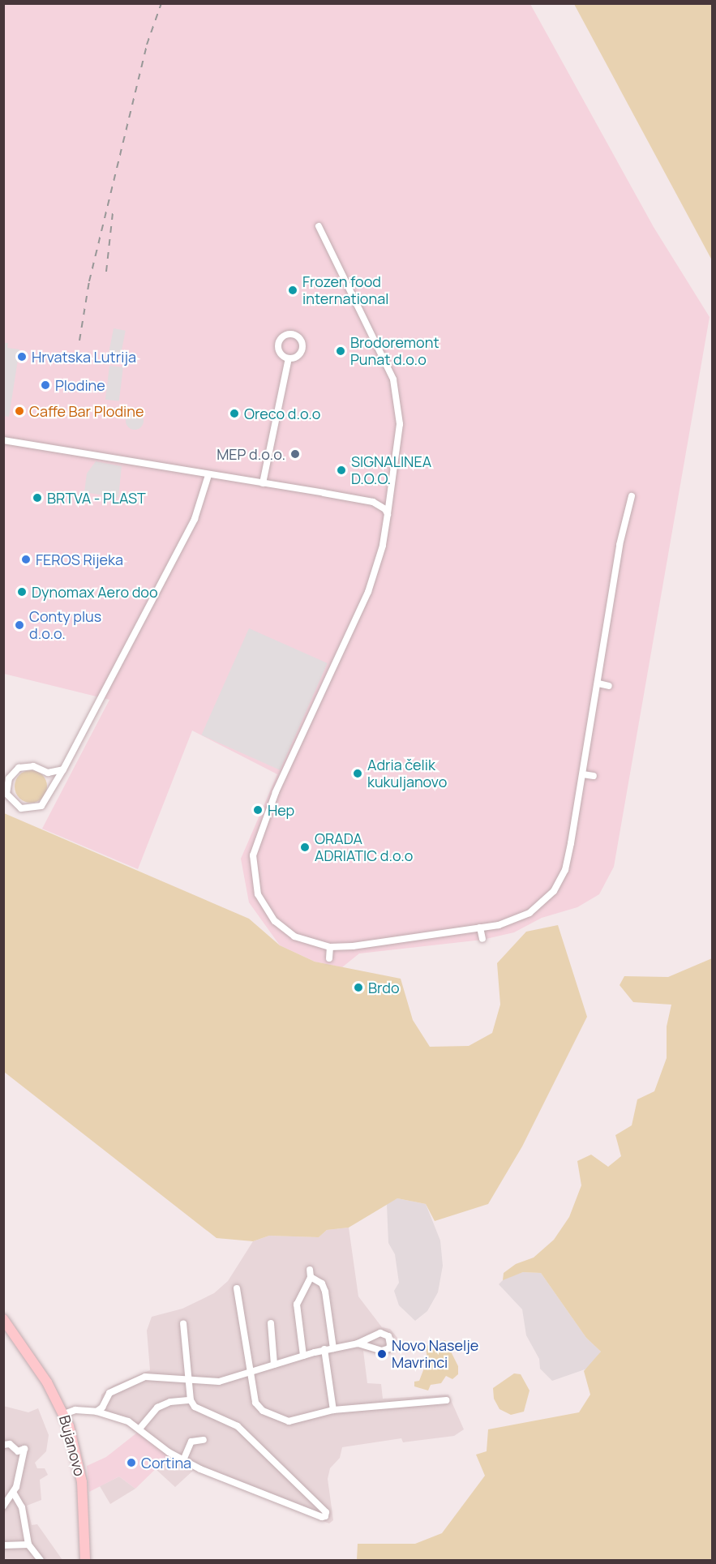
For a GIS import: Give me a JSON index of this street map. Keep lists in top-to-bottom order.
{
  "streets": {
    "main road": ["Bujanovo"]
  },
  "places": [
    "Frozen food international",
    "Brodoremont Punat d.o.o",
    "Hrvatska Lutrija",
    "Plodine",
    "Caffe Bar Plodine",
    "Oreco d.o.o",
    "MEP d.o.o.",
    "SIGNALINEA D.O.O.",
    "BRTVA - PLAST",
    "FEROS Rijeka",
    "Dynomax Aero doo",
    "Conty plus d.o.o.",
    "Adria čelik kukuljanovo",
    "Hep",
    "ORADA ADRIATIC d.o.o",
    "Brdo",
    "Novo Naselje Mavrinci",
    "Cortina"
  ]
}
